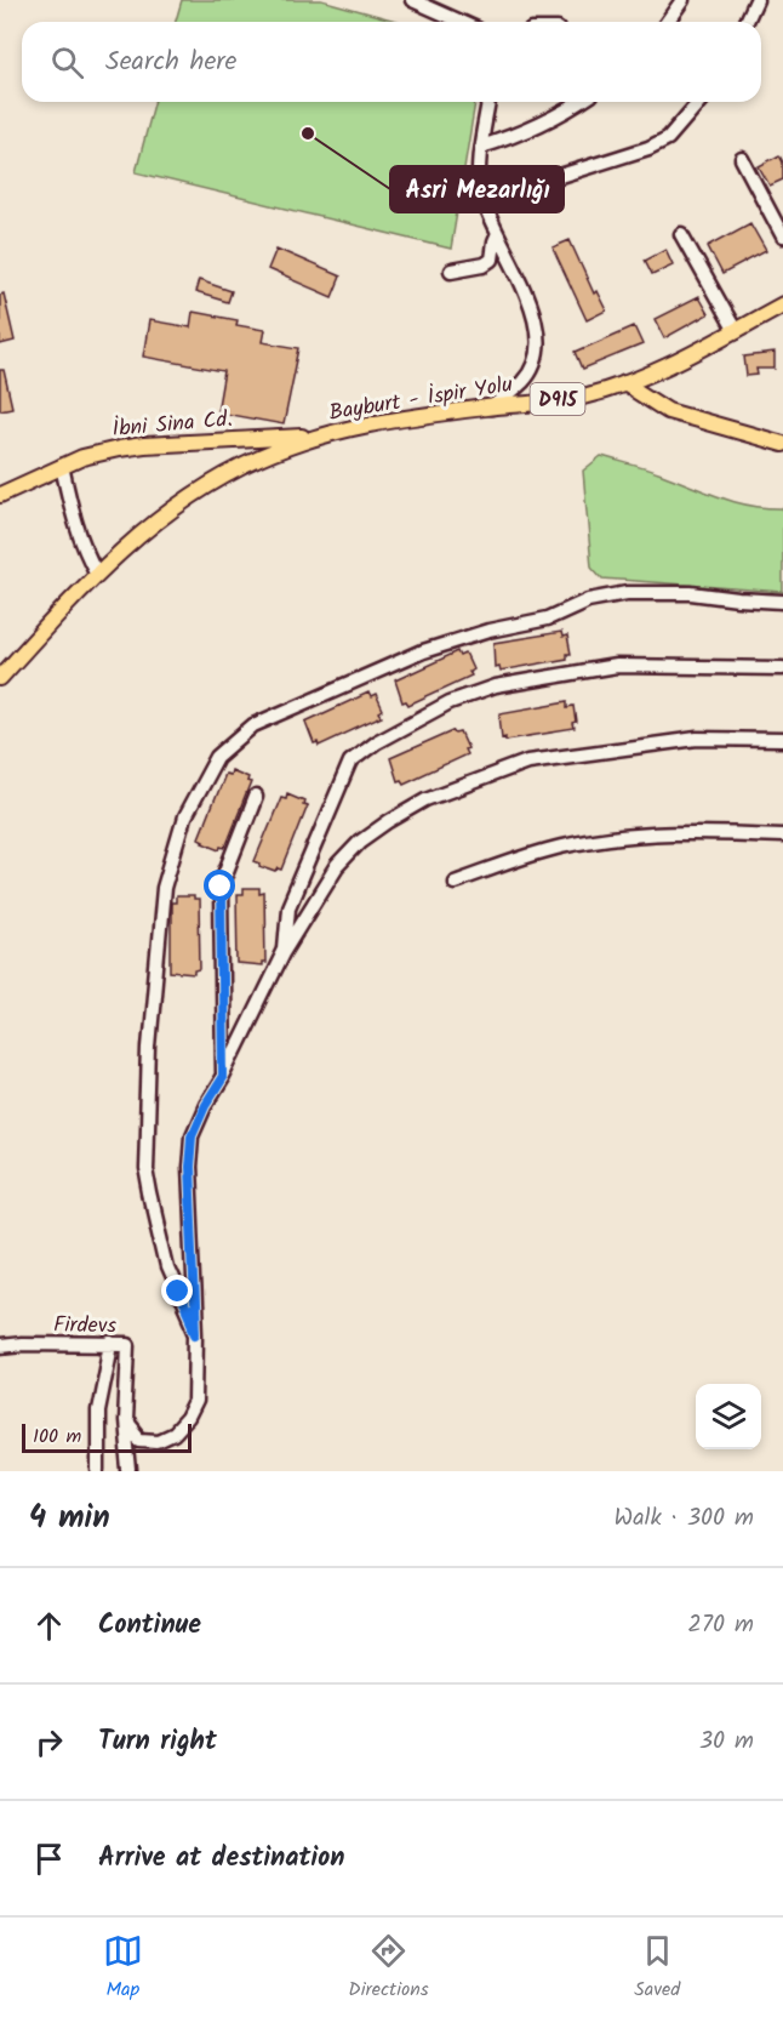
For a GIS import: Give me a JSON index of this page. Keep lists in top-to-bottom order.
{
  "streets": {
    "main road": ["Bayburt - İspir Yolu", "D915", "İbni Sina Cd."],
    "street": ["Firdevs"]
  },
  "crossings": [
    ["Bayburt - İspir Yolu", "İbni Sina Cd."]
  ],
  "places": ["Asri Mezarlığı"],
  "scale_bar": "100 m",
  "page": {
    "search": "Search here",
    "scale": "100 m",
    "heading": ["4 min", "Walk · 300 m"],
    "list": [
      ["Continue", "270 m"],
      ["Turn right", "30 m"],
      "Arrive at destination"
    ],
    "nav": ["Map", "Directions", "Saved"]
  }
}
